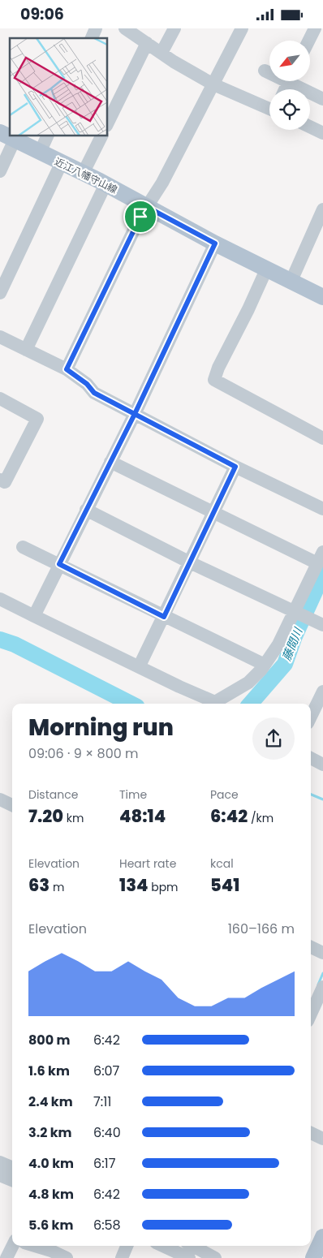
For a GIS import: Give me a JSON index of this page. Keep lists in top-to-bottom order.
{
  "streets": {
    "main road": ["近江八幡守山線"]
  },
  "water": ["藤間川"],
  "north": "bottom left",
  "page": {
    "status": "09:06",
    "heading": ["Morning run", "09:06 · 9 × 800 m"],
    "stats": [
      ["Distance", "7.20 km"],
      ["Time", "48:14"],
      ["Pace", "6:42 /km"],
      ["Elevation", "63 m"],
      ["Heart rate", "134 bpm"],
      ["kcal", "541"]
    ],
    "chart": ["Elevation", "160–166 m"],
    "list": [
      {
        "name": "800 m",
        "note": "6:42"
      },
      {
        "name": "1.6 km",
        "note": "6:07"
      },
      {
        "name": "2.4 km",
        "note": "7:11"
      },
      {
        "name": "3.2 km",
        "note": "6:40"
      },
      {
        "name": "4.0 km",
        "note": "6:17"
      },
      {
        "name": "4.8 km",
        "note": "6:42"
      },
      {
        "name": "5.6 km",
        "note": "6:58"
      }
    ]
  }
}
